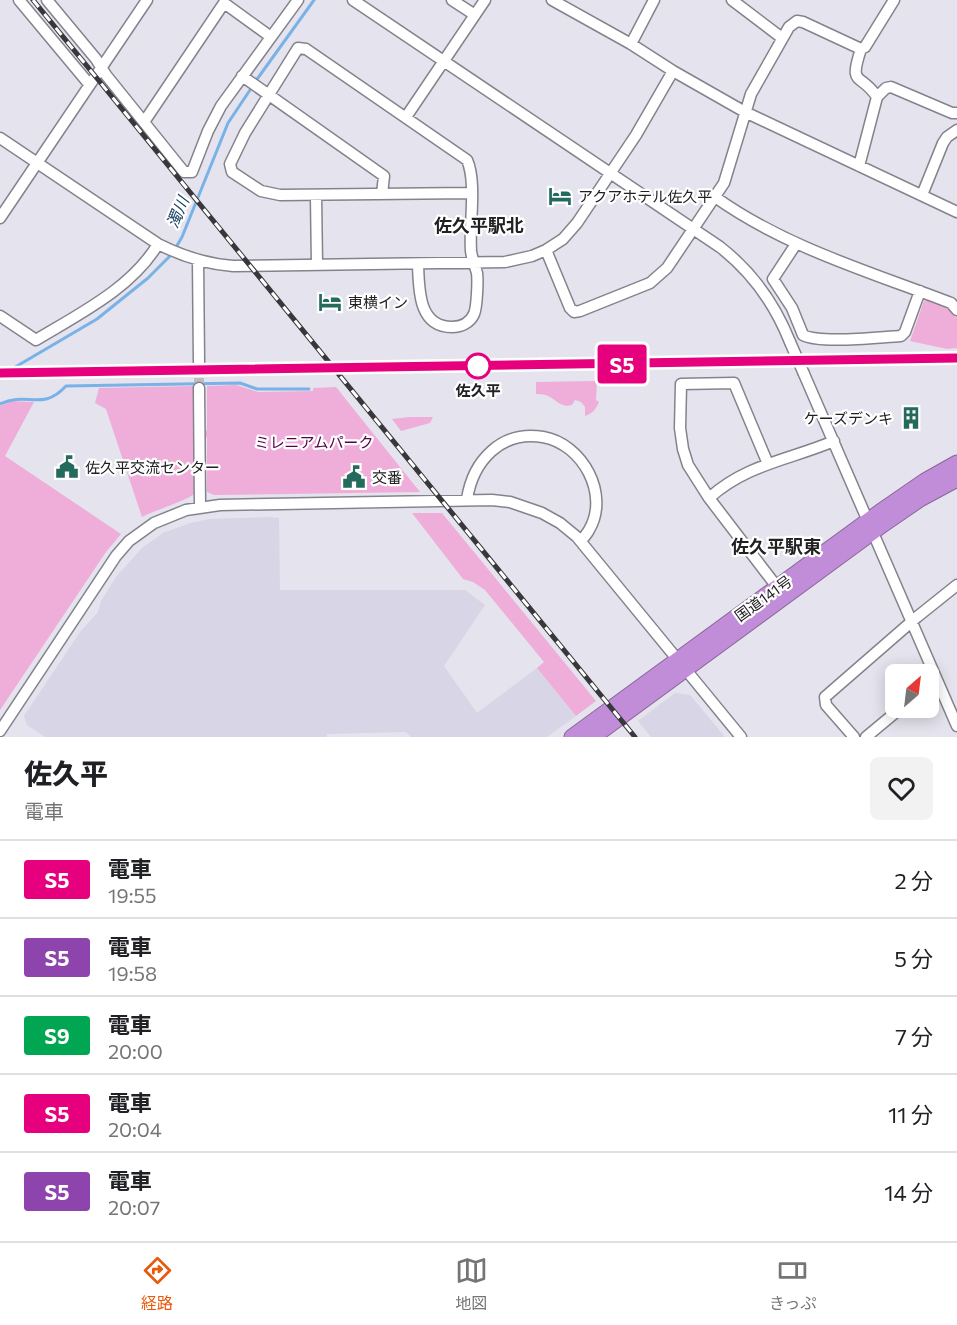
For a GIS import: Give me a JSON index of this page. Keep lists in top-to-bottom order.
{
  "streets": {
    "highway": ["国道141号"]
  },
  "districts": ["佐久平駅北", "佐久平駅東"],
  "water": ["濁川"],
  "parks": ["ミレニアムパーク"],
  "places": {
    "hotel": ["アクアホテル佐久平", "東横イン"],
    "other": ["佐久平"],
    "building": ["ケーズデンキ"],
    "public building": ["佐久平交流センター", "交番"]
  },
  "north": "top right",
  "page": {
    "on_map": "S5",
    "heading": ["佐久平", "電車"],
    "list": [
      {
        "mark": "S5",
        "name": "電車",
        "note": "19:55",
        "value": "2 分"
      },
      {
        "mark": "S5",
        "name": "電車",
        "note": "19:58",
        "value": "5 分"
      },
      {
        "mark": "S9",
        "name": "電車",
        "note": "20:00",
        "value": "7 分"
      },
      {
        "mark": "S5",
        "name": "電車",
        "note": "20:04",
        "value": "11 分"
      },
      {
        "mark": "S5",
        "name": "電車",
        "note": "20:07",
        "value": "14 分"
      }
    ],
    "tabs": ["経路", "地図", "きっぷ"]
  }
}
